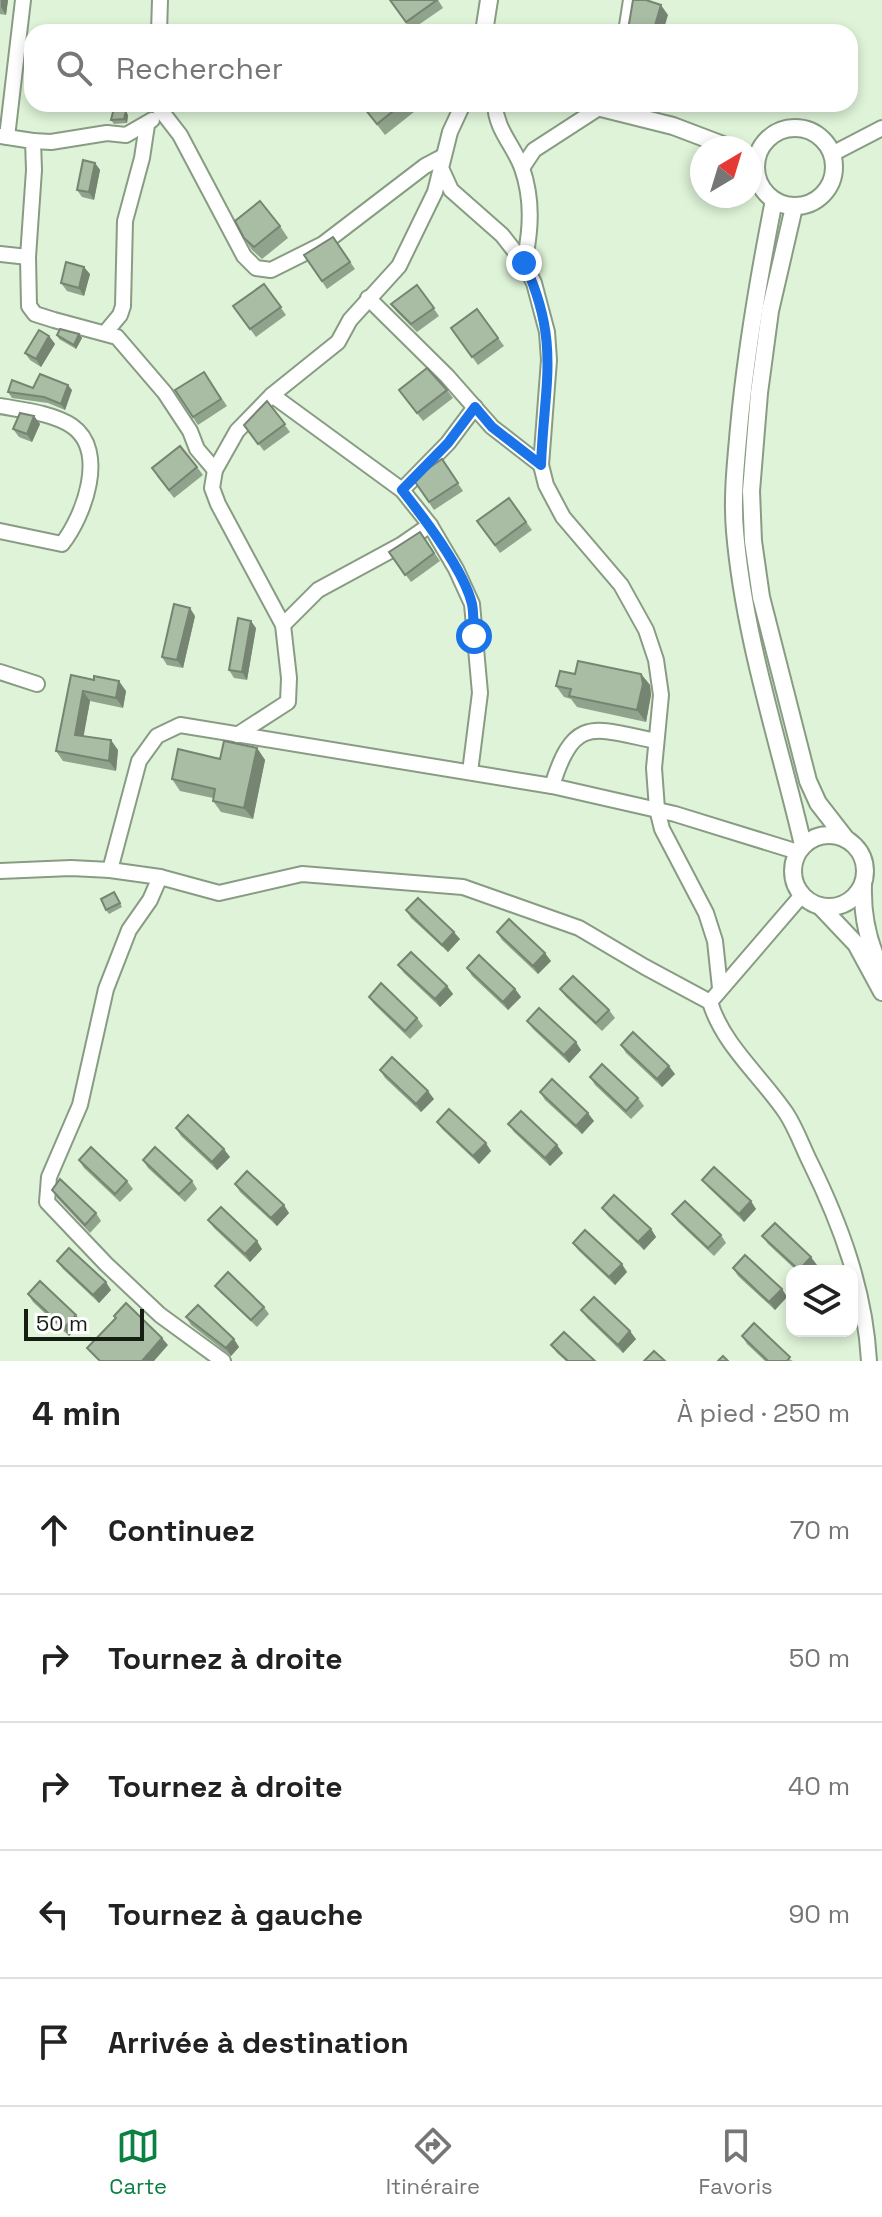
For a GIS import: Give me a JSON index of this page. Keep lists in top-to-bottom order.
{
  "scale_bar": "50 m",
  "north": "top right",
  "page": {
    "search": "Rechercher",
    "scale": "50 m",
    "heading": ["4 min", "À pied · 250 m"],
    "list": [
      ["Continuez", "70 m"],
      ["Tournez à droite", "50 m"],
      ["Tournez à droite", "40 m"],
      ["Tournez à gauche", "90 m"],
      "Arrivée à destination"
    ],
    "nav": ["Carte", "Itinéraire", "Favoris"]
  }
}
